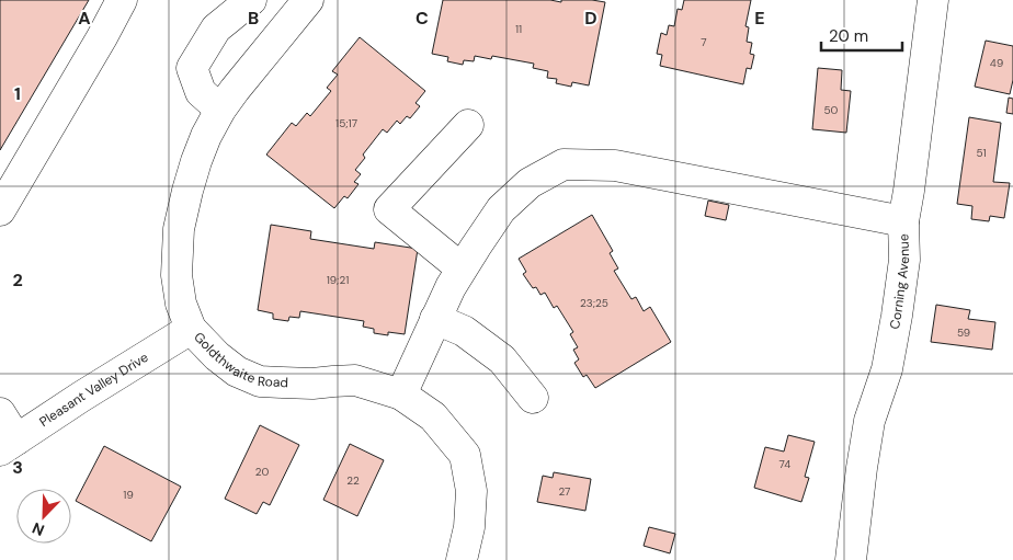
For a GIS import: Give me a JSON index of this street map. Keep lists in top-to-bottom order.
{
  "streets": {
    "street": ["Corning Avenue", "Goldthwaite Road", "Pleasant Valley Drive"]
  },
  "crossings": [
    ["Goldthwaite Road", "Pleasant Valley Drive"]
  ],
  "house_numbers": [
    "11",
    "7",
    "49",
    "50",
    "15;17",
    "51",
    "19;21",
    "23;25",
    "59",
    "74",
    "20",
    "22",
    "27",
    "19"
  ],
  "scale_bar": "20 m",
  "north": "bottom left",
  "grid": {
    "columns": [
      "A",
      "B",
      "C",
      "D",
      "E"
    ],
    "rows": ["1", "2", "3"]
  }
}
